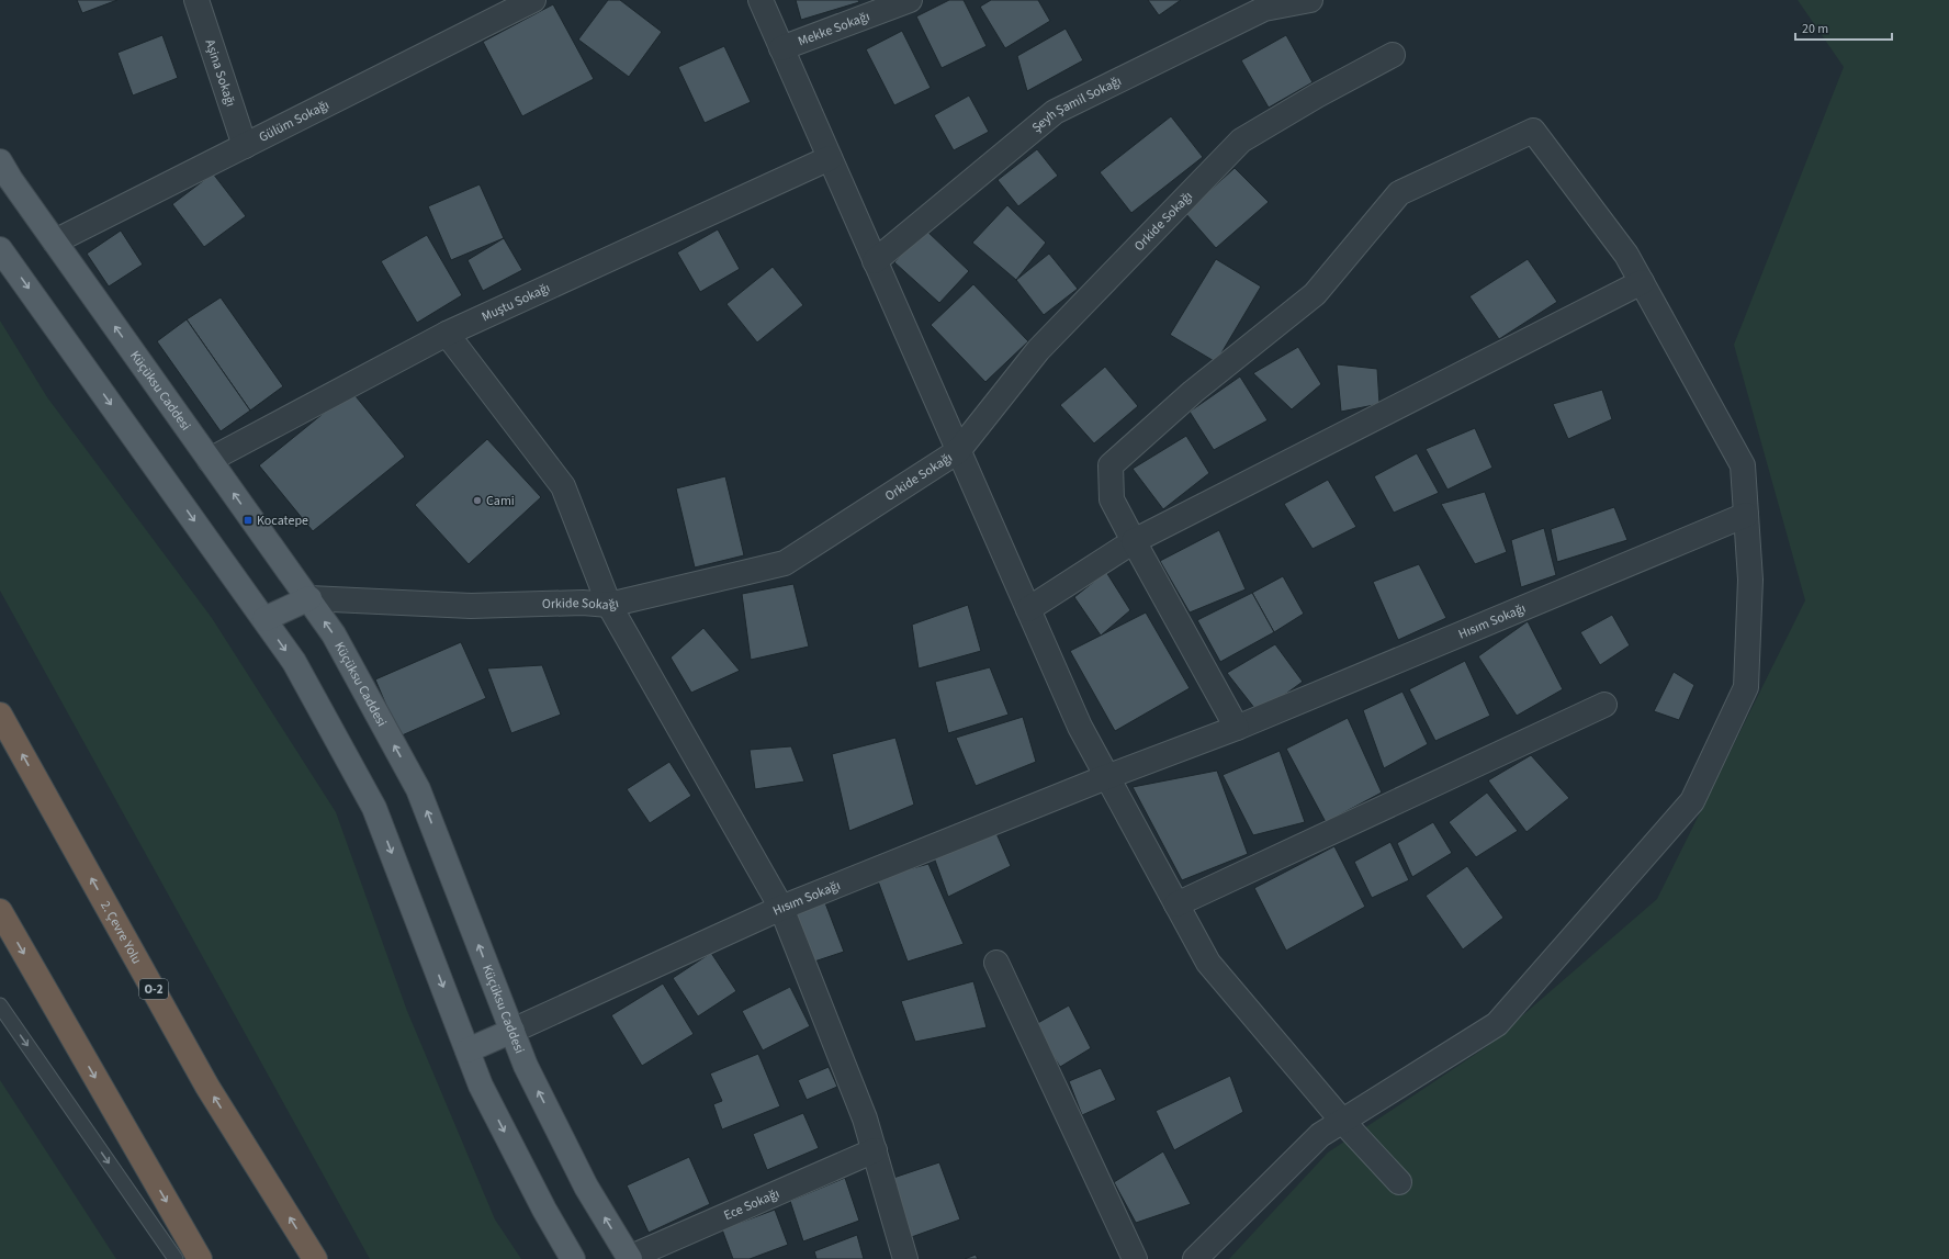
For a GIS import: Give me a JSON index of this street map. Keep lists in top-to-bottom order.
{
  "streets": {
    "highway": ["2. Çevre Yolu", "O-2"],
    "main road": ["Küçüksu Caddesi"],
    "street": [
      "Mekke Sokağı",
      "Aşina Sokağı",
      "Şeyh Şamil Sokağı",
      "Gülüm Sokağı",
      "Orkide Sokağı",
      "Muştu Sokağı",
      "Hısım Sokağı",
      "Ece Sokağı"
    ]
  },
  "crossings": [
    ["Aşina Sokağı", "Gülüm Sokağı"],
    ["Gülüm Sokağı", "Küçüksu Caddesi"],
    ["Orkide Sokağı", "Küçüksu Caddesi"],
    ["Muştu Sokağı", "Küçüksu Caddesi"],
    ["Küçüksu Caddesi", "Hısım Sokağı"],
    ["Küçüksu Caddesi", "Ece Sokağı"]
  ],
  "places": {
    "other": ["Cami"],
    "transit": ["Kocatepe"]
  },
  "scale_bar": "20 m"
}
